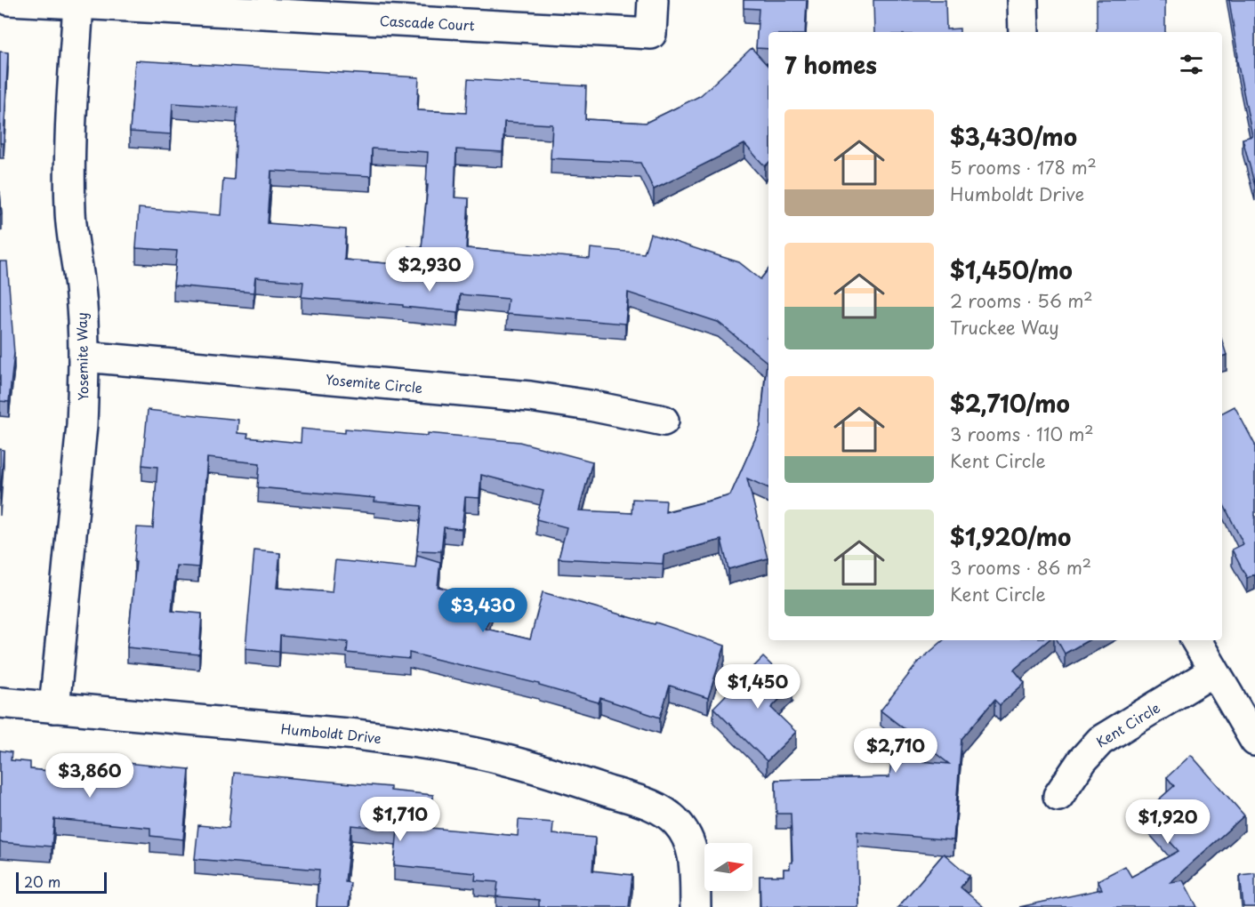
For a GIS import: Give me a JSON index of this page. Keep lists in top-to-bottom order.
{
  "streets": {
    "street": [
      "Cascade Court",
      "Yosemite Way",
      "Yosemite Circle",
      "Kent Circle",
      "Humboldt Drive"
    ]
  },
  "crossings": [
    ["Cascade Court", "Yosemite Way"],
    ["Yosemite Way", "Yosemite Circle"],
    ["Yosemite Way", "Humboldt Drive"]
  ],
  "scale_bar": "20 m",
  "north": "right",
  "page": {
    "heading": "7 homes",
    "list": [
      {
        "name": "$3,430/mo",
        "note": "5 rooms · 178 m² · Humboldt Drive"
      },
      {
        "name": "$1,450/mo",
        "note": "2 rooms · 56 m² · Truckee Way"
      },
      {
        "name": "$2,710/mo",
        "note": "3 rooms · 110 m² · Kent Circle"
      },
      {
        "name": "$1,920/mo",
        "note": "3 rooms · 86 m² · Kent Circle"
      }
    ],
    "price": [
      "$2,930",
      "$3,430",
      "$1,450",
      "$2,710",
      "$3,860",
      "$1,710",
      "$1,920"
    ],
    "scale": "20 m"
  }
}
